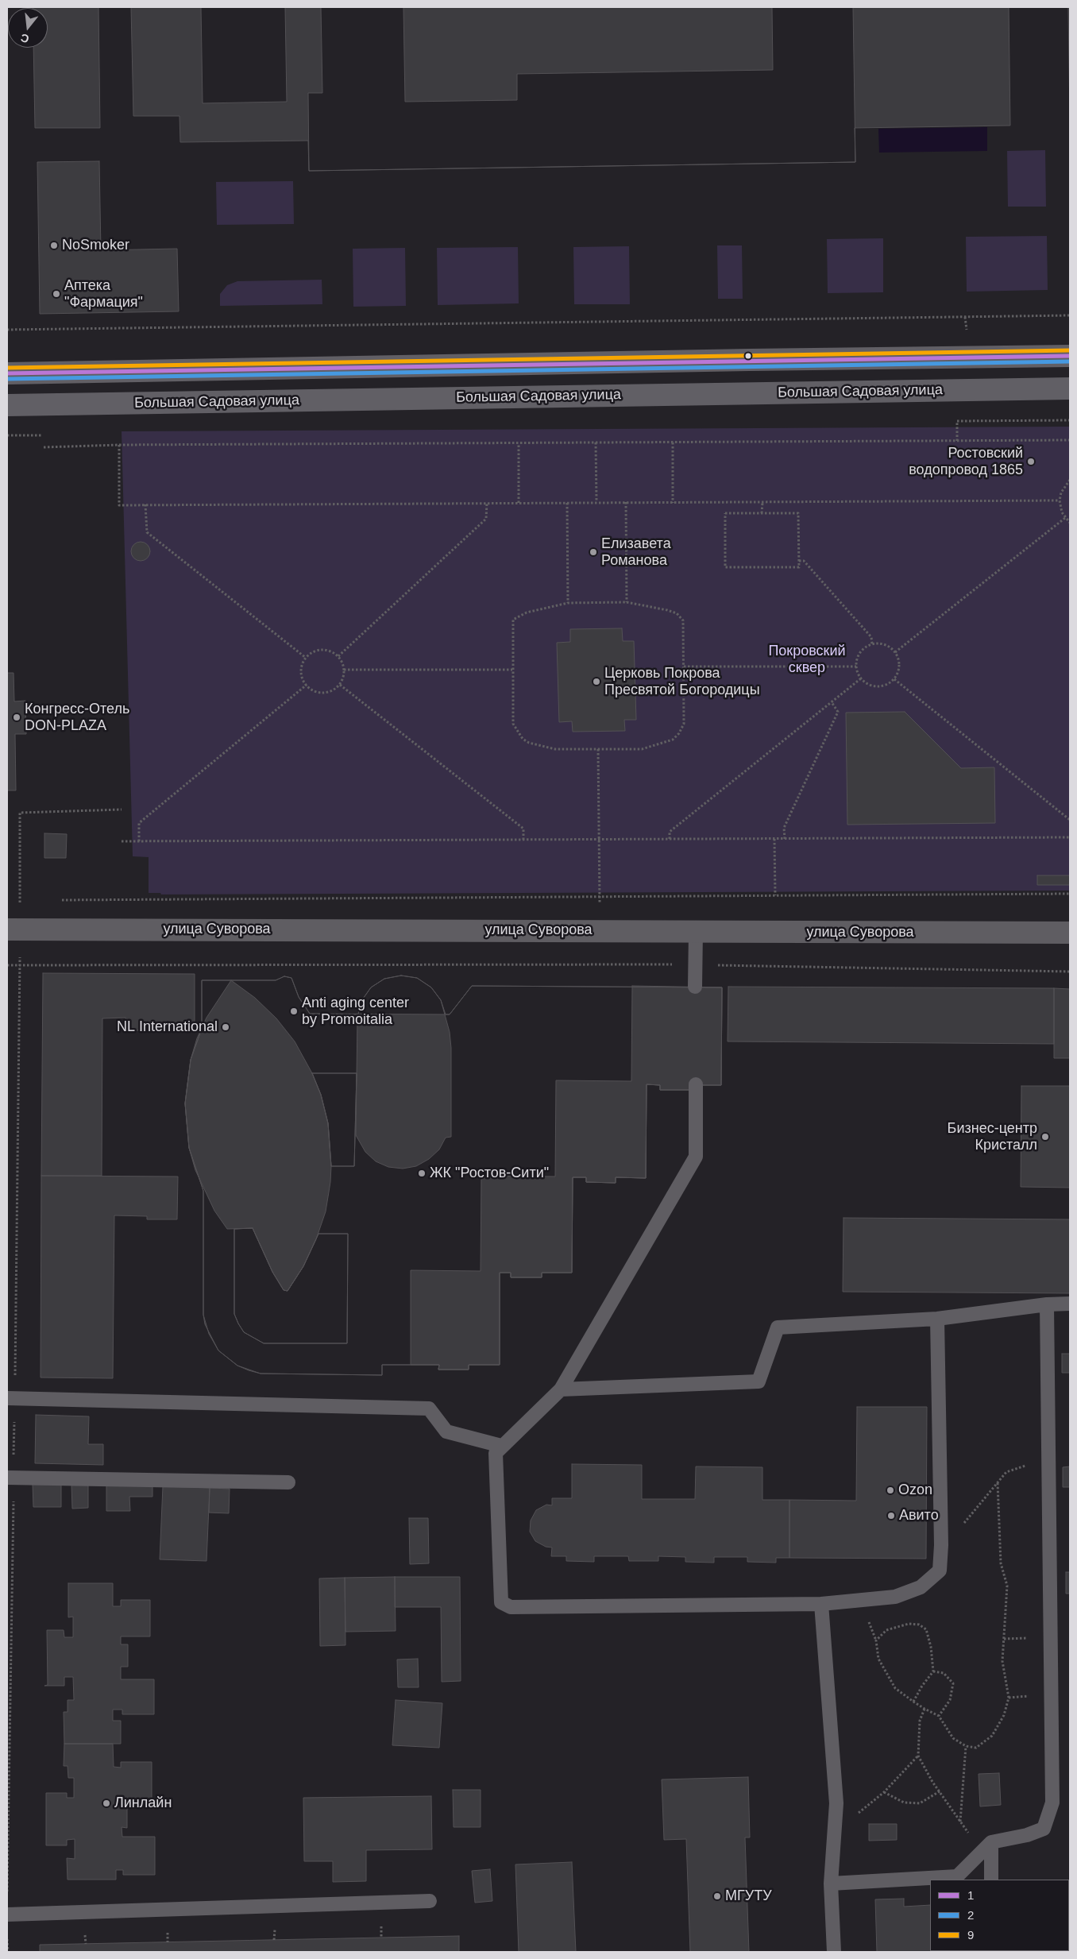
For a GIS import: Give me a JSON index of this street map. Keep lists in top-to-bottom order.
{
  "streets": {
    "main road": ["Большая Садовая улица"],
    "street": ["улица Суворова"]
  },
  "parks": ["Покровский сквер"],
  "places": [
    "NoSmoker",
    "Аптека \"Фармация\"",
    "Ростовский водопровод 1865",
    "Елизавета Романова",
    "Церковь Покрова Пресвятой Богородицы",
    "Конгресс-Отель DON-PLAZA",
    "Anti aging center by Promoitalia",
    "NL International",
    "Бизнес-центр Кристалл",
    "ЖК \"Ростов-Сити\"",
    "Ozon",
    "Авито",
    "Линлайн",
    "МГУТУ"
  ],
  "lines": ["transit line 9", "transit line 1", "transit line 2"],
  "legend": ["1", "2", "9"],
  "north": "bottom"
}
